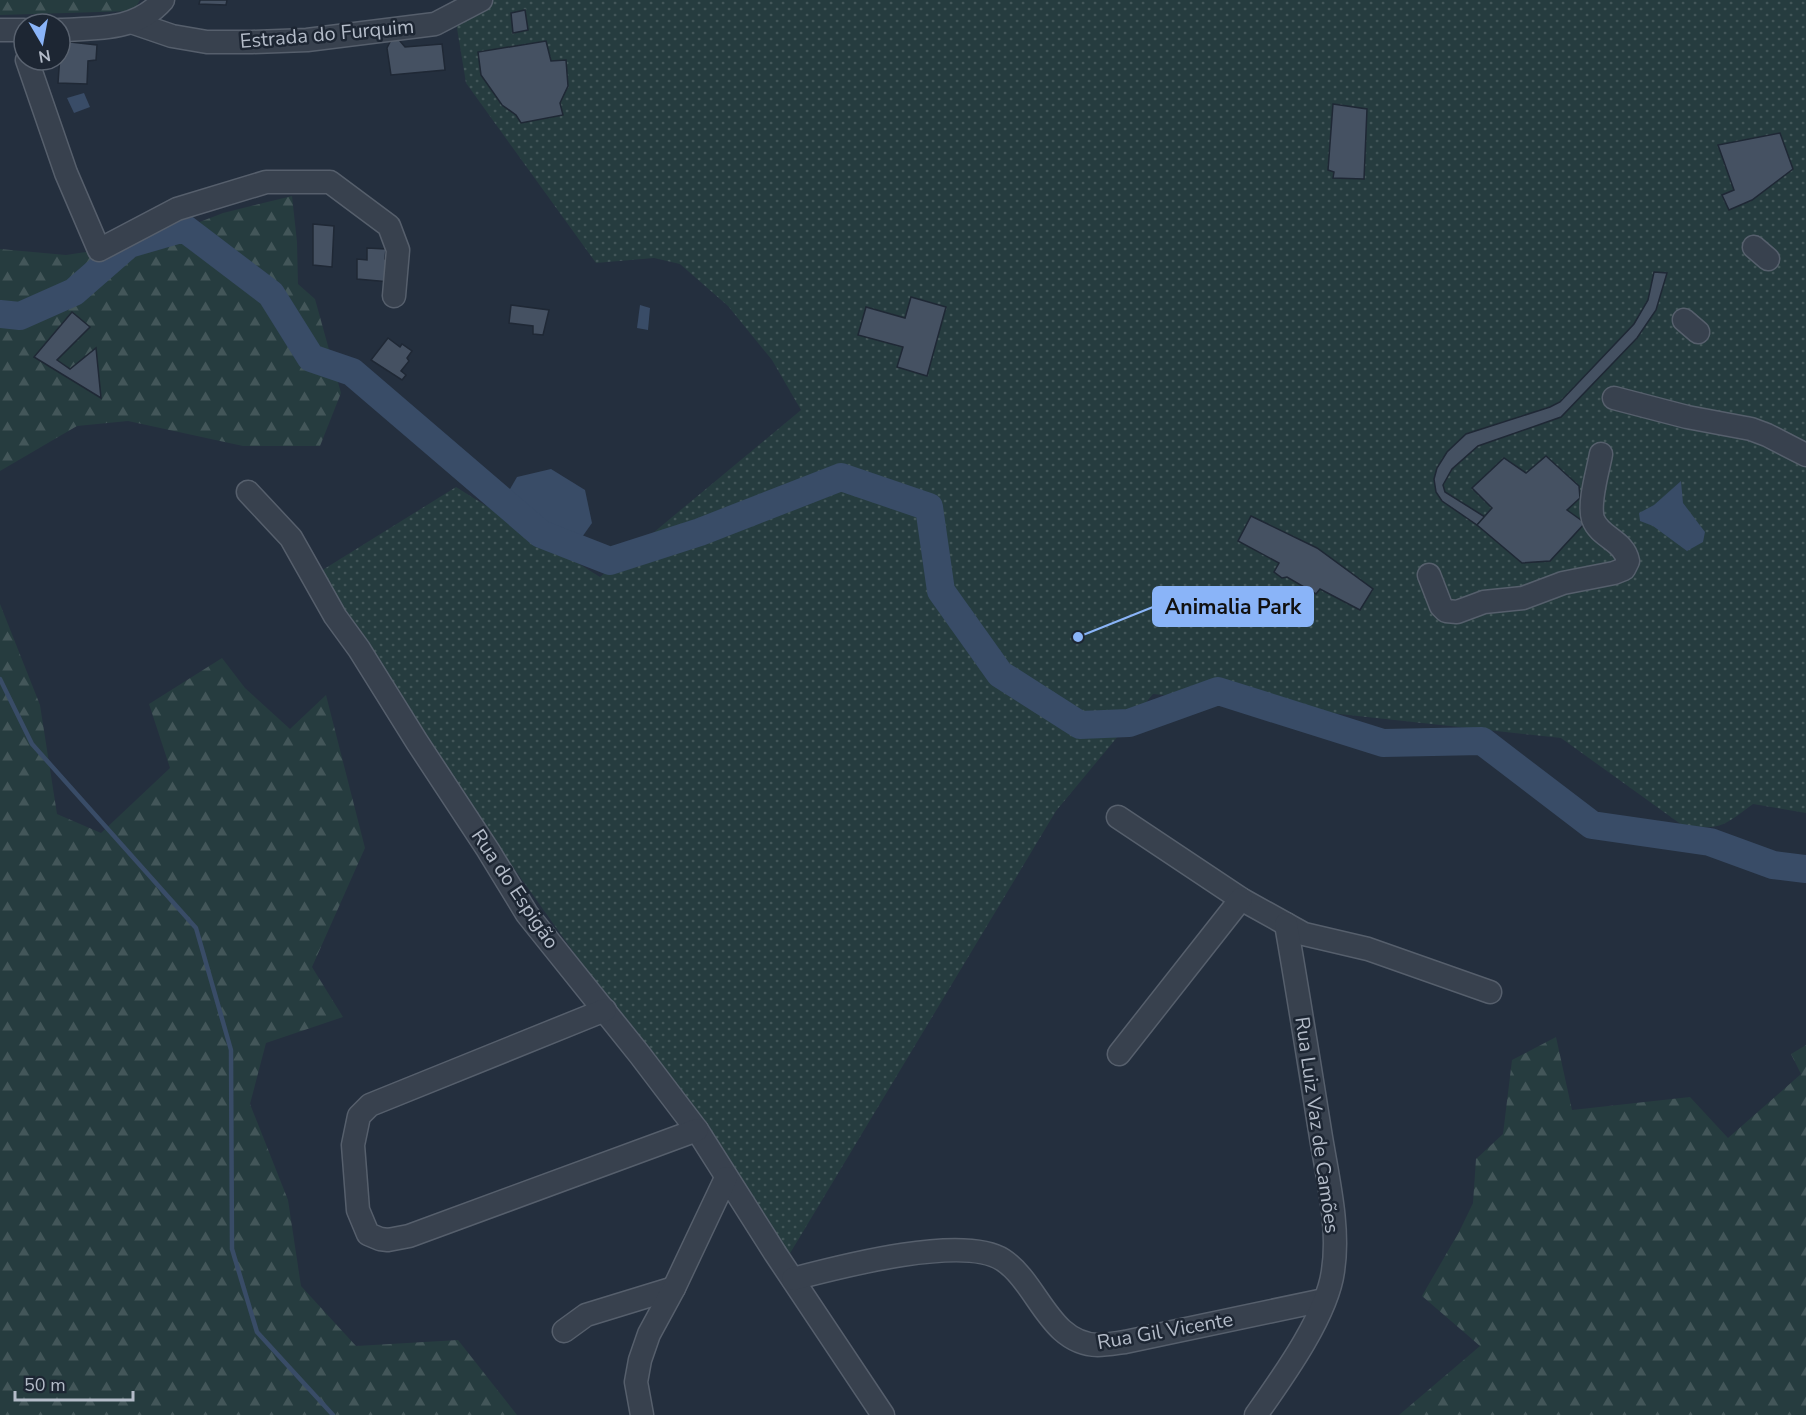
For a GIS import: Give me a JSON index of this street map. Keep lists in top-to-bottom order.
{
  "streets": {
    "street": [
      "Estrada do Furquim",
      "Rua do Espigão",
      "Rua Luiz Vaz de Camões",
      "Rua Gil Vicente"
    ]
  },
  "crossings": [
    ["Rua do Espigão", "Rua Gil Vicente"],
    ["Rua Luiz Vaz de Camões", "Rua Gil Vicente"]
  ],
  "places": ["Animalia Park"],
  "scale_bar": "50 m",
  "north": "bottom"
}
